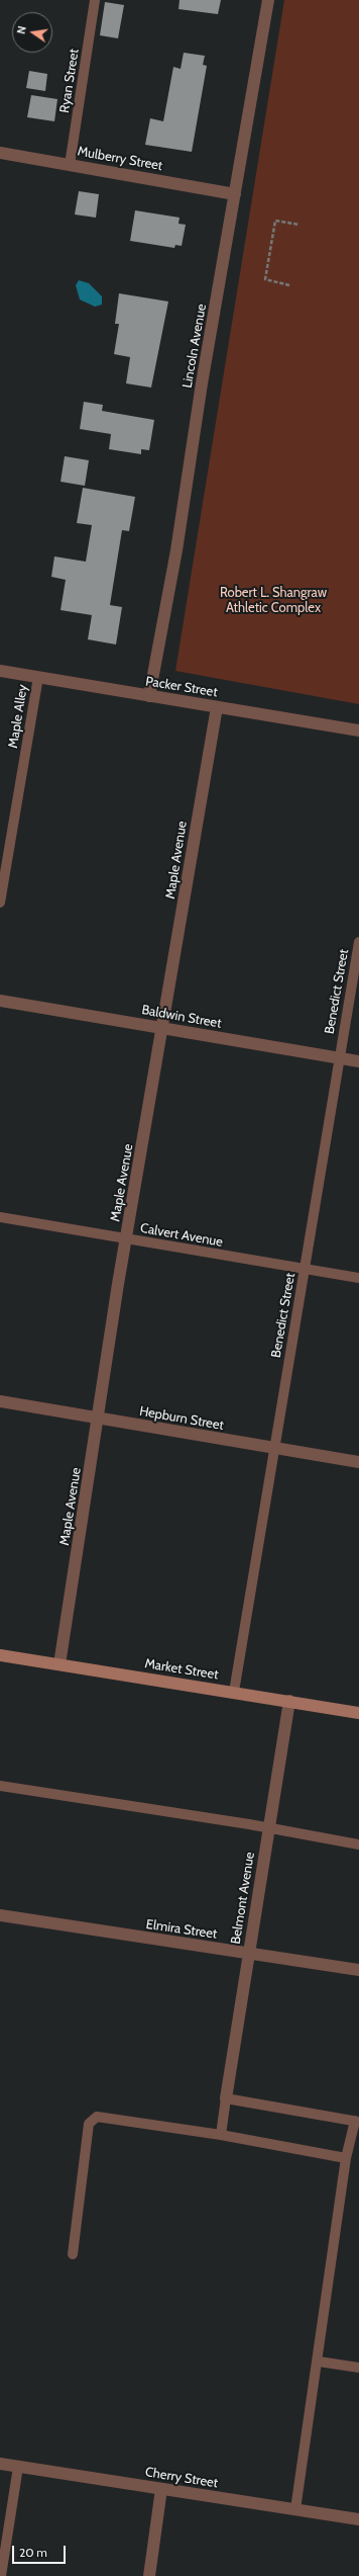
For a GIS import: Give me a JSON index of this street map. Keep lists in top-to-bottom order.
{
  "streets": {
    "main road": ["Market Street"],
    "street": [
      "Mulberry Street",
      "Lincoln Avenue",
      "Packer Street",
      "Maple Avenue",
      "Baldwin Street",
      "Hepburn Street",
      "Belmont Avenue",
      "Elmira Street",
      "Cherry Street"
    ],
    "lane": [
      "Ryan Street",
      "Maple Alley",
      "Benedict Street",
      "Calvert Avenue"
    ]
  },
  "crossings": [
    ["Ryan Street", "Mulberry Street"],
    ["Mulberry Street", "Lincoln Avenue"],
    ["Lincoln Avenue", "Packer Street"],
    ["Packer Street", "Maple Alley"],
    ["Packer Street", "Maple Avenue"],
    ["Maple Avenue", "Baldwin Street"],
    ["Maple Avenue", "Calvert Avenue"],
    ["Maple Avenue", "Hepburn Street"],
    ["Maple Avenue", "Market Street"],
    ["Benedict Street", "Baldwin Street"],
    ["Benedict Street", "Calvert Avenue"],
    ["Benedict Street", "Hepburn Street"],
    ["Benedict Street", "Market Street"],
    ["Market Street", "Belmont Avenue"],
    ["Belmont Avenue", "Elmira Street"]
  ],
  "parks": ["Robert L. Shangraw Athletic Complex"],
  "scale_bar": "20 m",
  "north": "left"
}
